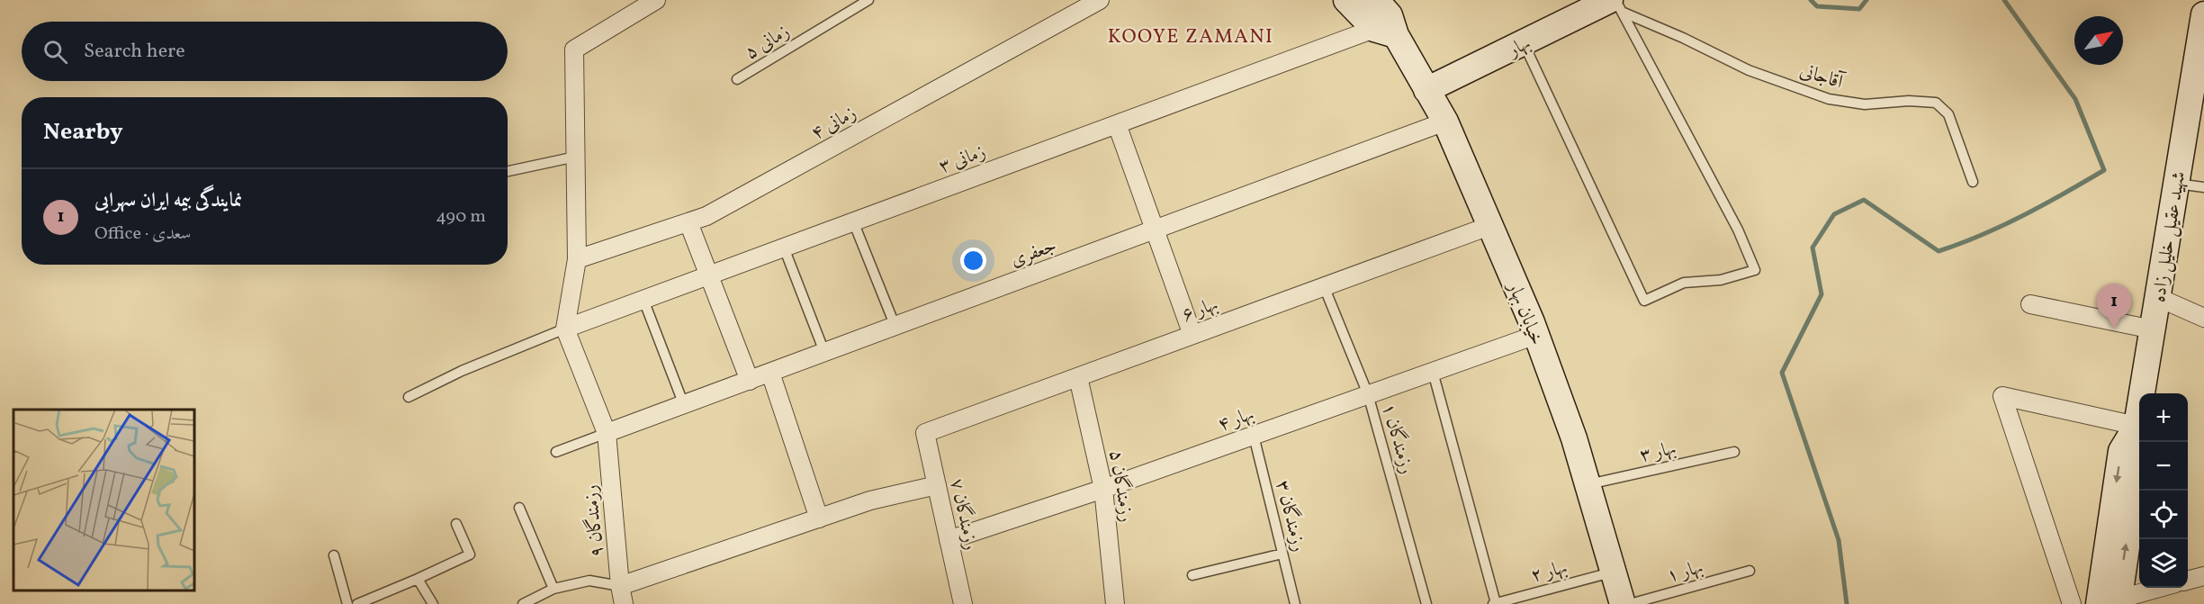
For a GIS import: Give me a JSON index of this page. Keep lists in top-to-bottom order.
{
  "streets": {
    "street": [
      "بهار",
      "زمانی ۴",
      "زمانی ۳",
      "شهید عقیل خلیل زاده",
      "جعفری",
      "بهار ۶",
      "خیابان بهار",
      "بهار ۴",
      "رزمندگان ۵",
      "رزمندگان ۷",
      "رزمندگان ۹"
    ],
    "lane": [
      "زمانی ۵",
      "آقاجانی",
      "رزمندگان ۱",
      "بهار ۳",
      "رزمندگان ۳",
      "بهار ۲",
      "بهار ۱"
    ]
  },
  "crossings": [
    ["بهار", "آقاجانی"],
    ["بهار", "خیابان بهار"],
    ["زمانی ۳", "خیابان بهار"],
    ["زمانی ۳", "رزمندگان ۹"],
    ["جعفری", "خیابان بهار"],
    ["جعفری", "رزمندگان ۹"],
    ["بهار ۶", "خیابان بهار"],
    ["بهار ۶", "رزمندگان ۱"],
    ["بهار ۶", "رزمندگان ۵"],
    ["بهار ۶", "رزمندگان ۷"],
    ["خیابان بهار", "بهار ۴"],
    ["خیابان بهار", "بهار ۳"],
    ["خیابان بهار", "بهار ۲"],
    ["بهار ۴", "رزمندگان ۱"],
    ["بهار ۴", "رزمندگان ۵"],
    ["بهار ۴", "رزمندگان ۷"],
    ["بهار ۴", "رزمندگان ۳"]
  ],
  "districts": ["KOOYE ZAMANI"],
  "north": "top right",
  "page": {
    "search": "Search here",
    "heading": "Nearby",
    "list": [
      {
        "mark": "1",
        "name": "نمایندگی بیمه ایران سهرابی",
        "note": "Office · سعدی",
        "value": "490 m"
      }
    ],
    "pins": "1",
    "map_buttons": ["+", "−"]
  }
}
